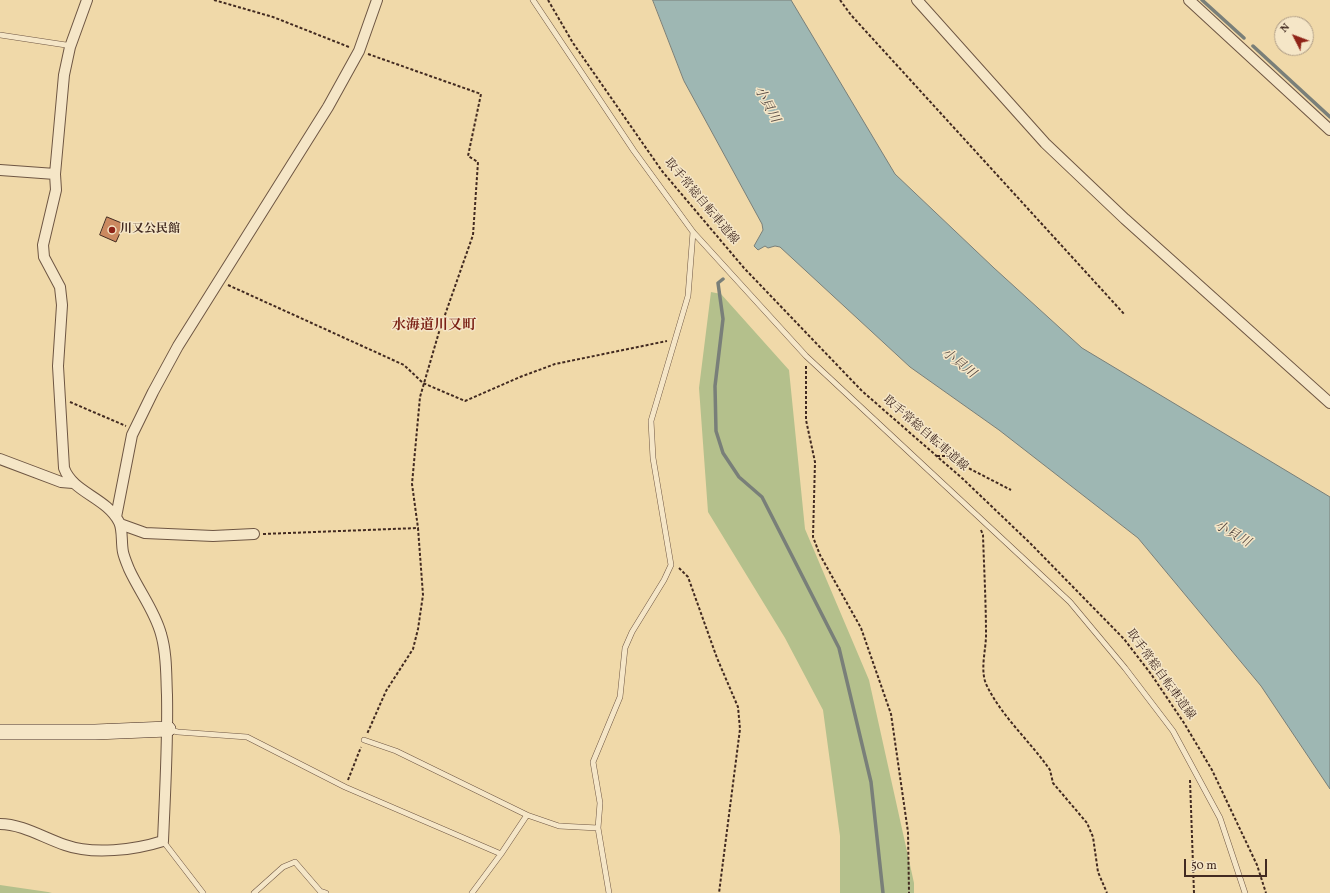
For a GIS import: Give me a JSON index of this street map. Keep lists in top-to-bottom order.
{
  "streets": {
    "path": ["取手常総自転車道線"]
  },
  "districts": ["水海道川又町"],
  "water": ["小貝川"],
  "places": ["川又公民館"],
  "scale_bar": "50 m",
  "north": "top left"
}
